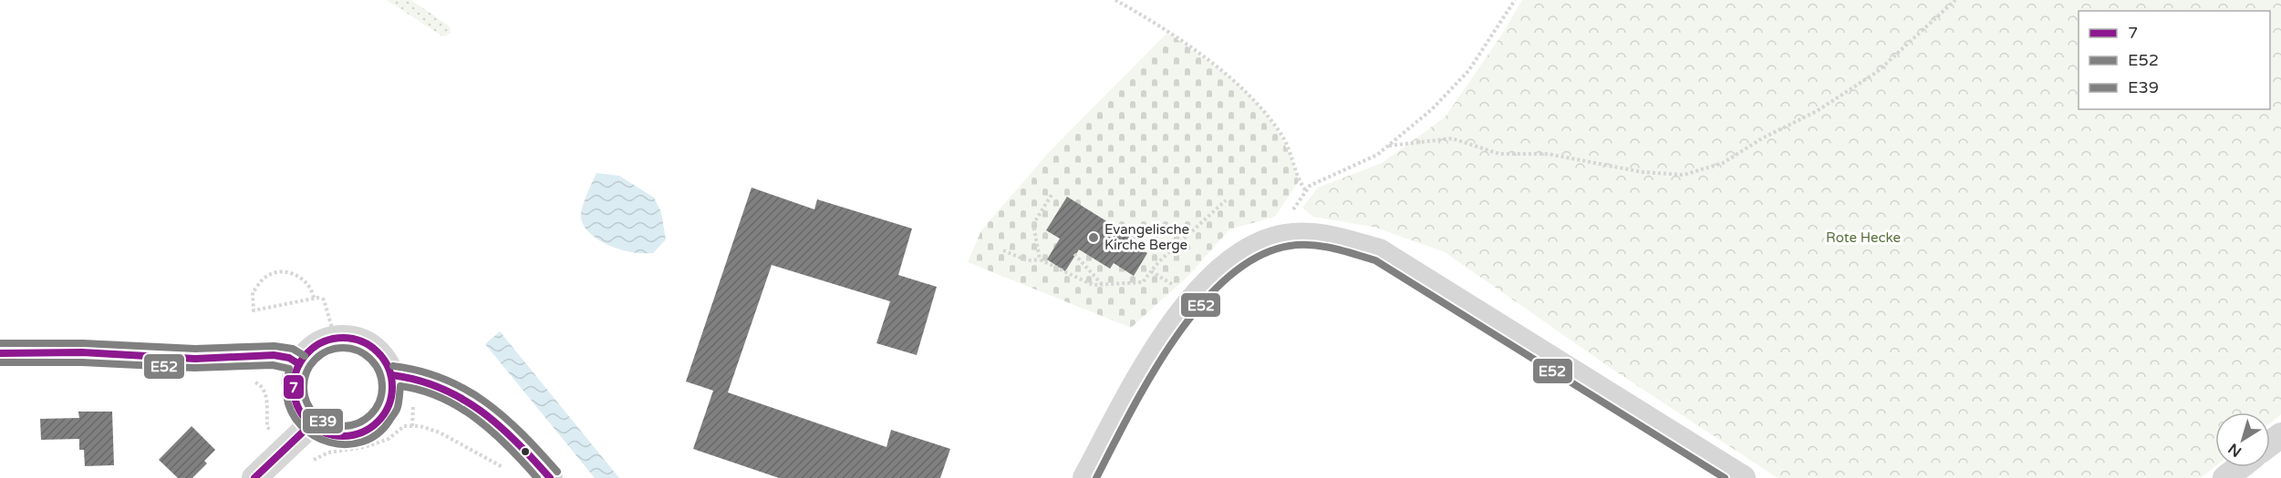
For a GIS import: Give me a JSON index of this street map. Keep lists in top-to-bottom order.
{
  "parks": ["Rote Hecke"],
  "places": ["Evangelische Kirche Berge"],
  "lines": ["transit line E52", "transit line 7", "transit line E39"],
  "legend": ["7", "E52", "E39"],
  "north": "bottom left"
}
